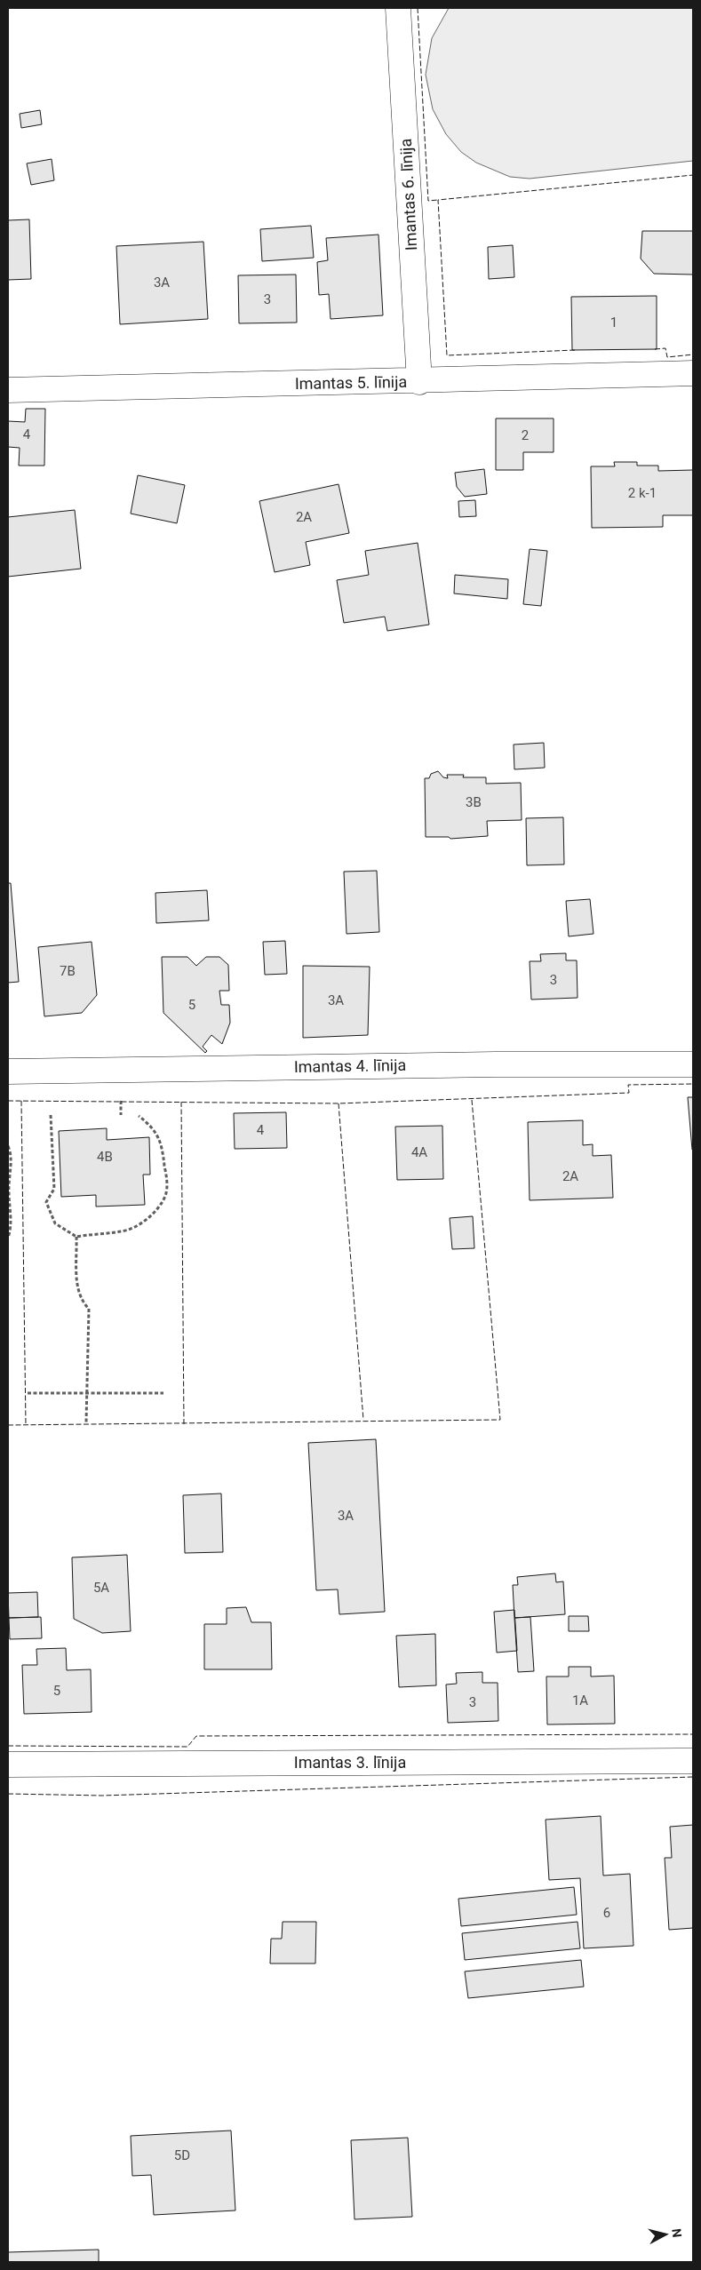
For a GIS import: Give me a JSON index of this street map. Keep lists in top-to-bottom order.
{
  "streets": {
    "street": [
      "Imantas 6. līnija",
      "Imantas 5. līnija",
      "Imantas 4. līnija",
      "Imantas 3. līnija"
    ]
  },
  "crossings": [
    ["Imantas 6. līnija", "Imantas 5. līnija"]
  ],
  "house_numbers": [
    "3A",
    "3",
    "1",
    "4",
    "2",
    "2 k-1",
    "2A",
    "3B",
    "7B",
    "3",
    "3A",
    "5",
    "4",
    "4A",
    "4B",
    "2A",
    "3A",
    "5A",
    "5",
    "1A",
    "3",
    "6",
    "5D"
  ],
  "north": "right"
}
